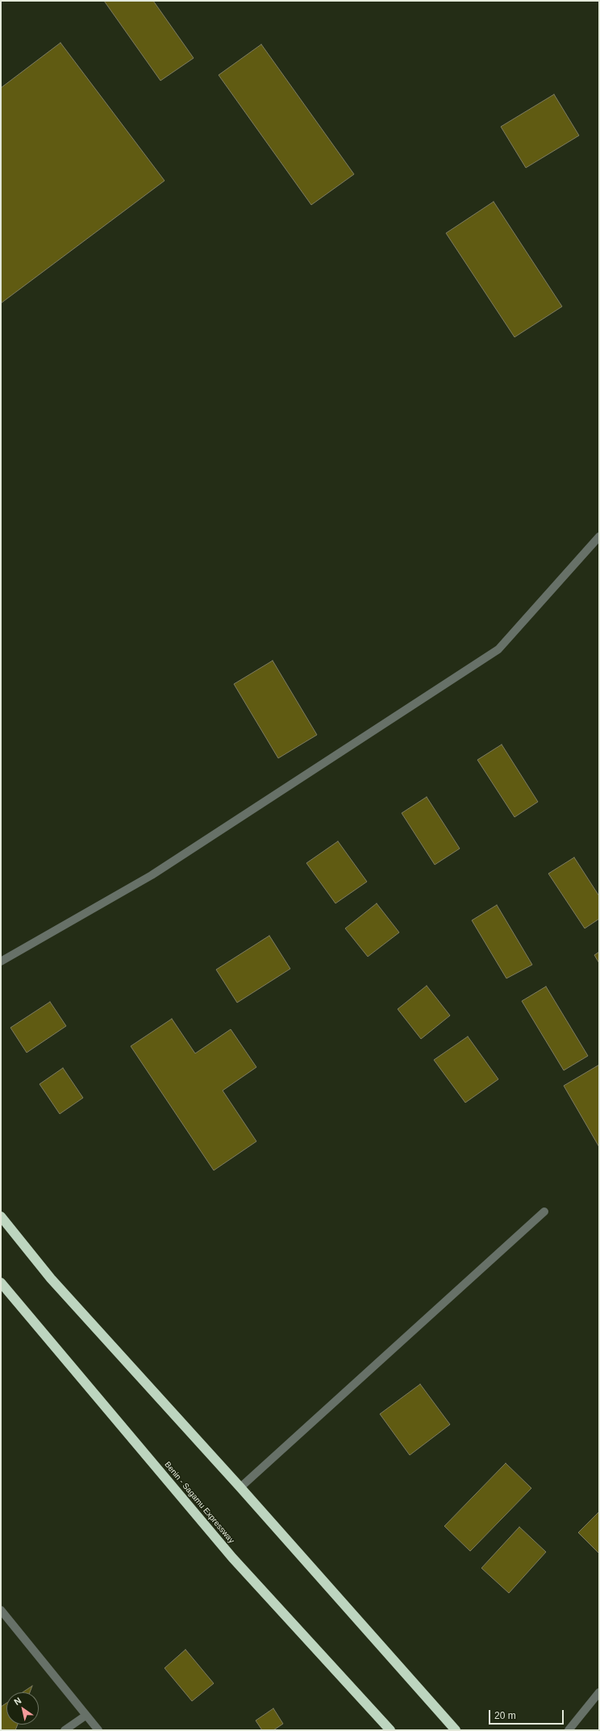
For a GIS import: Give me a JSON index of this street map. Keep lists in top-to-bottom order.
{
  "streets": {
    "highway": ["Benin - Sagamu Expressway"]
  },
  "scale_bar": "20 m",
  "north": "top left"
}
